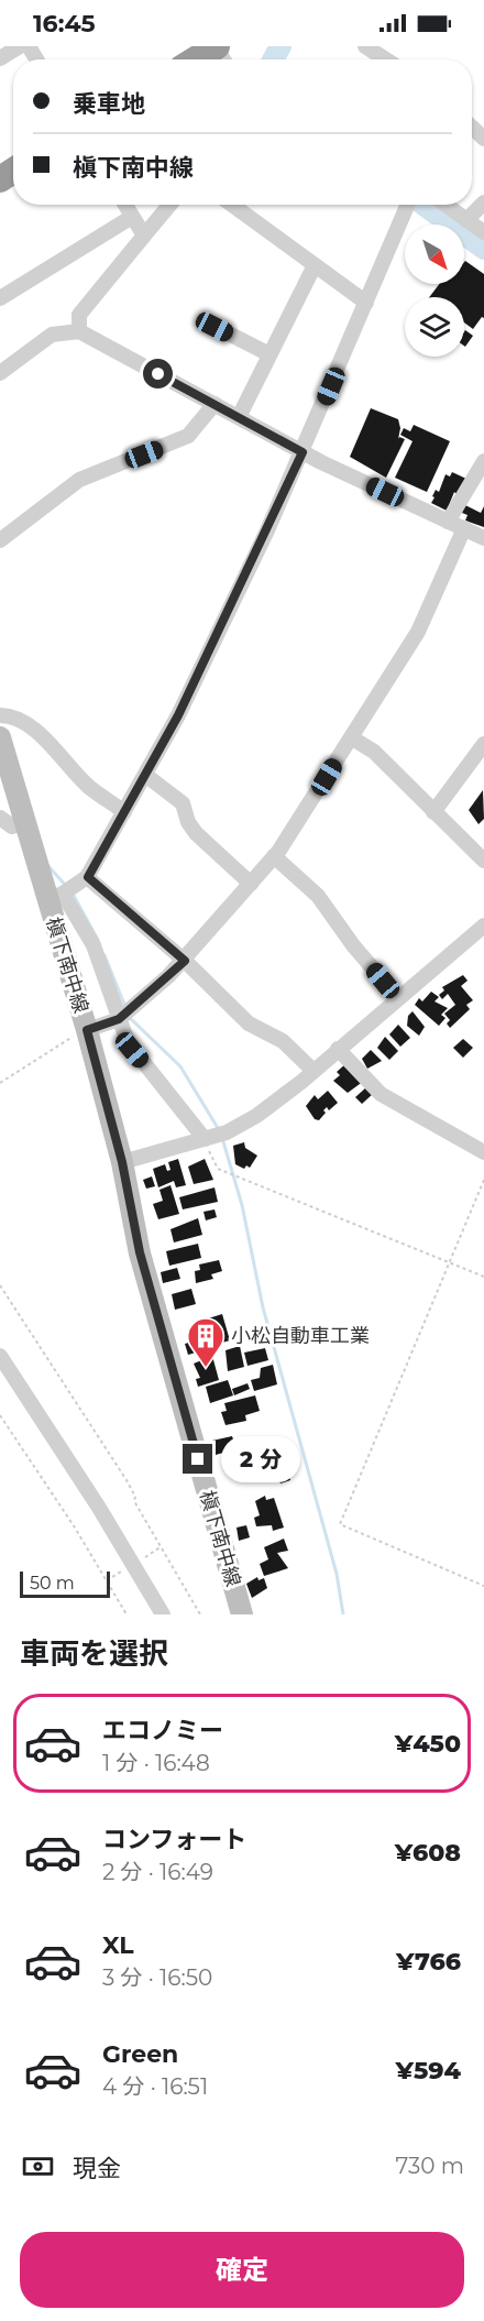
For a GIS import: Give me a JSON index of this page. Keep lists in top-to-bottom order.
{
  "streets": {
    "main road": ["槇下南中線"]
  },
  "places": {
    "building": ["小松自動車工業"]
  },
  "scale_bar": "50 m",
  "north": "bottom right",
  "page": {
    "status": "16:45",
    "banner": ["乗車地", "槇下南中線"],
    "bubble": "2 分",
    "scale": "50 m",
    "heading": "車両を選択",
    "list": [
      {
        "name": "エコノミー",
        "note": "1 分 · 16:48",
        "value": "¥450"
      },
      {
        "name": "コンフォート",
        "note": "2 分 · 16:49",
        "value": "¥608"
      },
      {
        "name": "XL",
        "note": "3 分 · 16:50",
        "value": "¥766"
      },
      {
        "name": "Green",
        "note": "4 分 · 16:51",
        "value": "¥594"
      }
    ],
    "pay": ["現金", "730 m"],
    "buttons": "確定"
  }
}
